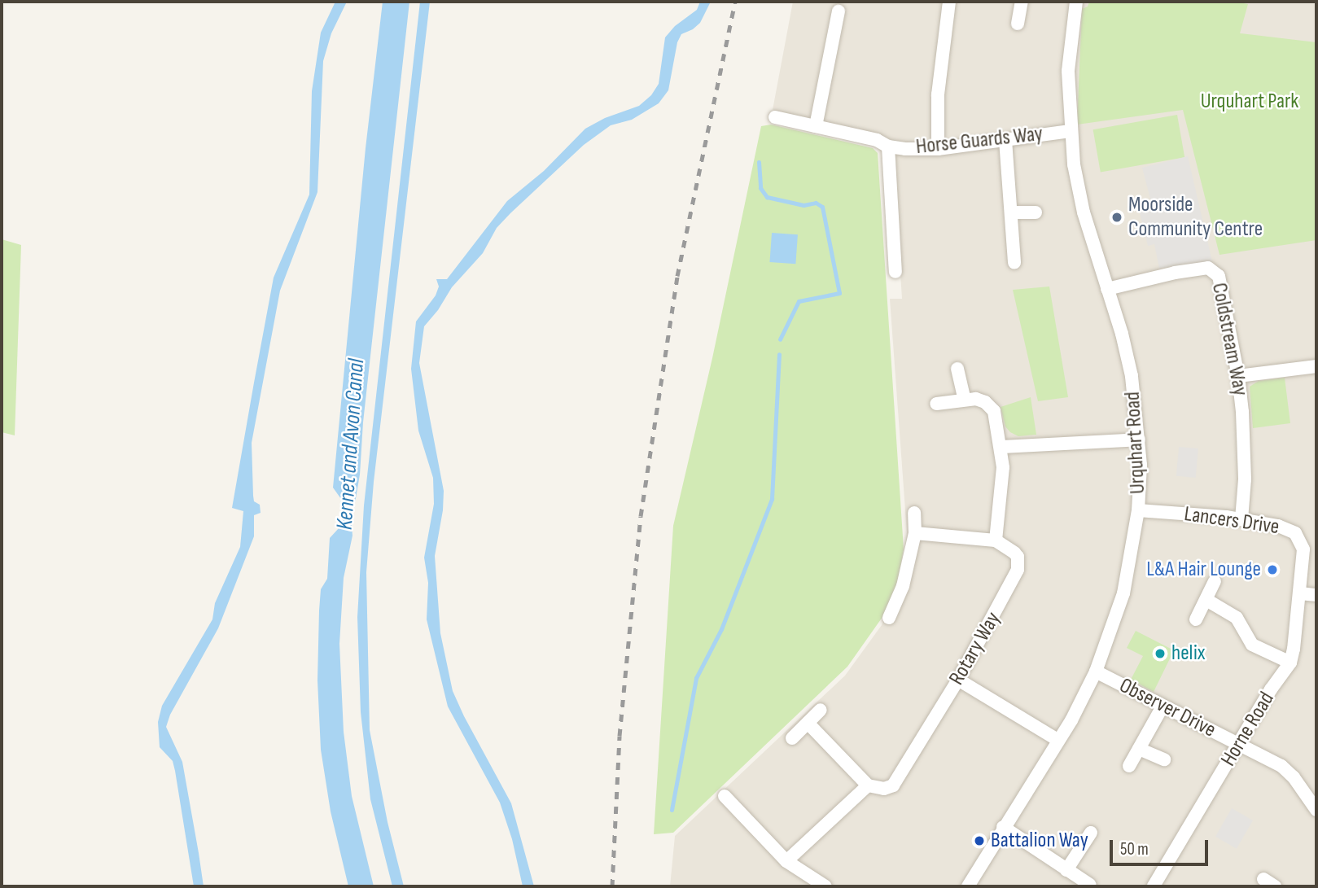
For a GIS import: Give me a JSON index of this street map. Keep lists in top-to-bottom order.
{
  "streets": {
    "street": [
      "Horse Guards Way",
      "Coldstream Way",
      "Urquhart Road",
      "Lancers Drive",
      "Rotary Way",
      "Observer Drive",
      "Horne Road"
    ]
  },
  "crossings": [
    ["Horse Guards Way", "Urquhart Road"],
    ["Coldstream Way", "Urquhart Road"],
    ["Coldstream Way", "Lancers Drive"],
    ["Urquhart Road", "Lancers Drive"],
    ["Urquhart Road", "Observer Drive"],
    ["Lancers Drive", "Horne Road"],
    ["Observer Drive", "Horne Road"]
  ],
  "water": ["Kennet and Avon Canal"],
  "parks": ["Urquhart Park"],
  "places": [
    "Moorside Community Centre",
    "L&A Hair Lounge",
    "helix",
    "Battalion Way"
  ],
  "scale_bar": "50 m"
}
